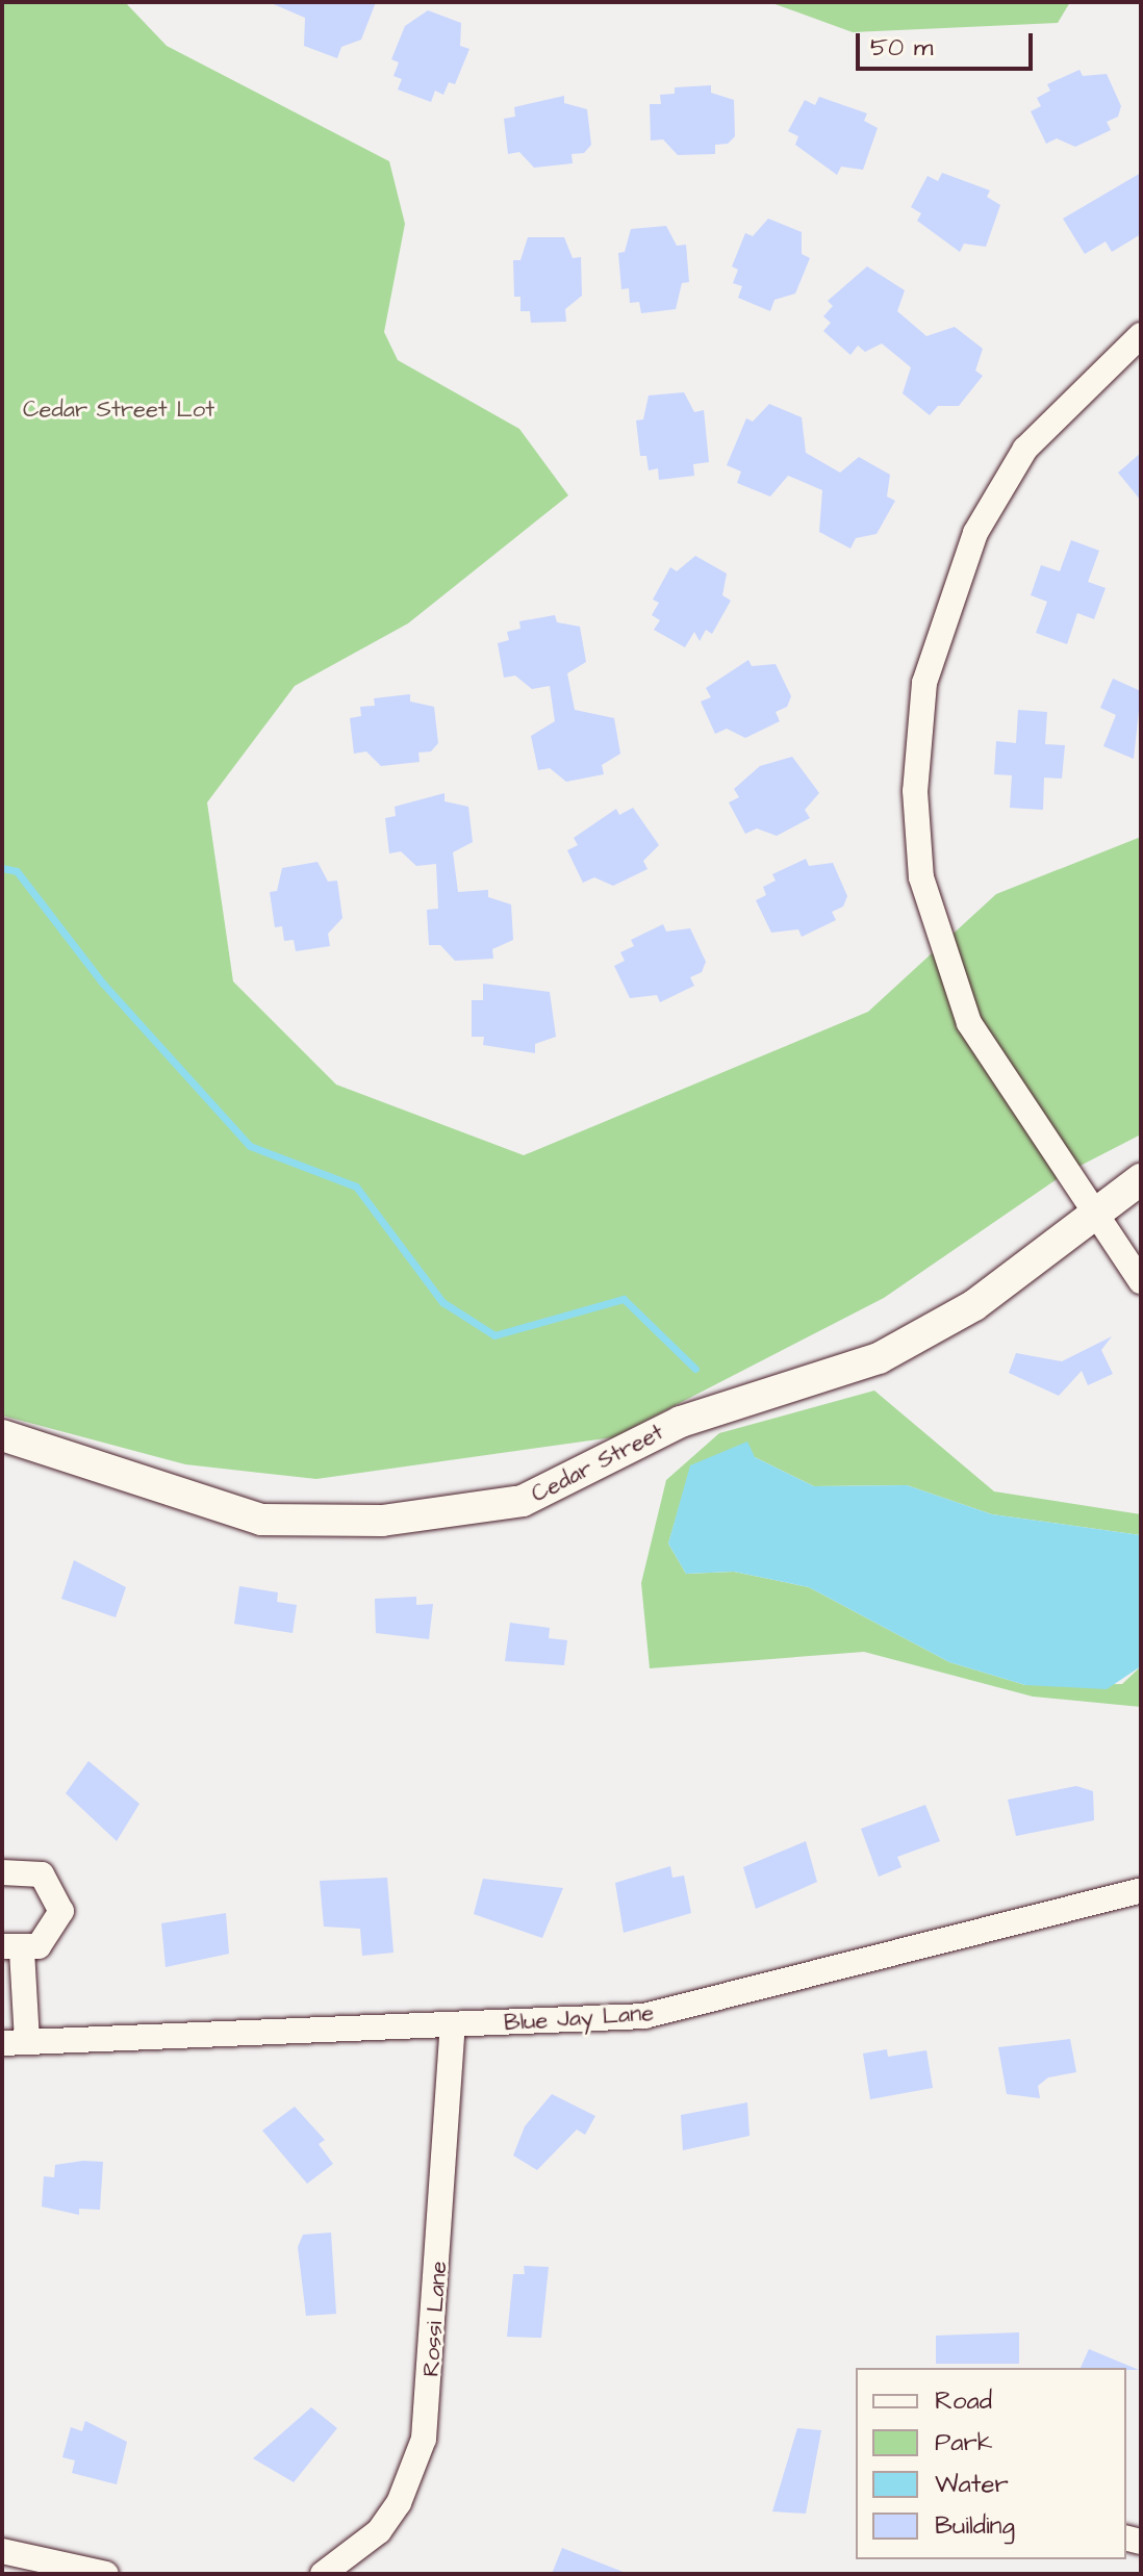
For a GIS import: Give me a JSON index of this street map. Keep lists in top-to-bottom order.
{
  "streets": {
    "street": ["Cedar Street", "Blue Jay Lane", "Rossi Lane"]
  },
  "crossings": [
    ["Blue Jay Lane", "Rossi Lane"]
  ],
  "parks": ["Cedar Street Lot"],
  "legend": [
    "Road",
    "Park",
    "Water",
    "Building"
  ],
  "scale_bar": "50 m"
}
